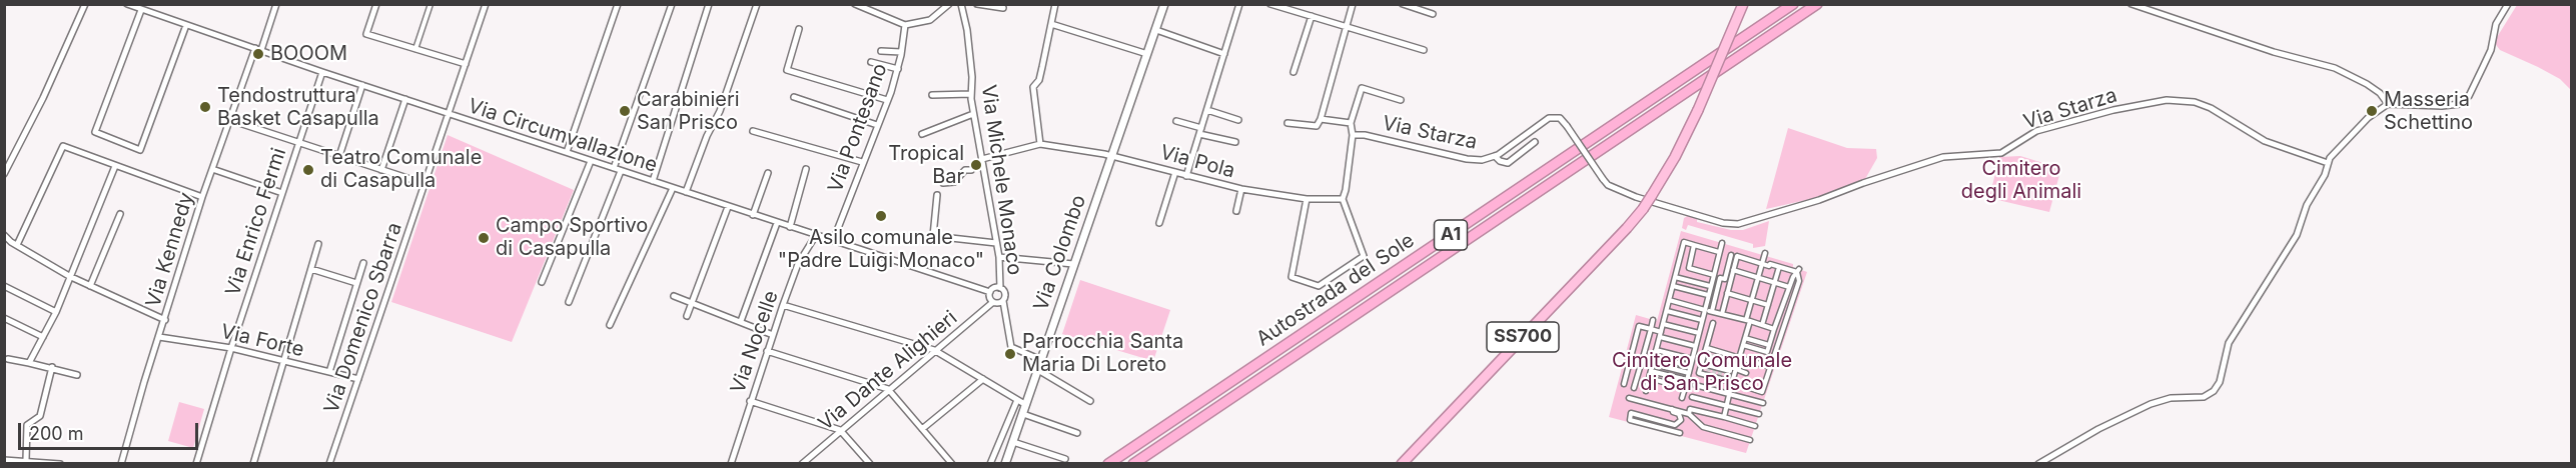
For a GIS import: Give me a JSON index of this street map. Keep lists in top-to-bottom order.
{
  "streets": {
    "highway": ["A1", "Autostrada del Sole", "SS700"],
    "street": [
      "Via Starza",
      "Via Pontesano",
      "Via Circumvallazione",
      "Via Pola",
      "Via Michele Monaco",
      "Via Enrico Fermi",
      "Via Kennedy",
      "Via Colombo",
      "Via Domenico Sbarra",
      "Via Forte",
      "Via Nocelle",
      "Via Dante Alighieri"
    ]
  },
  "crossings": [
    ["Via Pontesano", "Via Circumvallazione"],
    ["Via Circumvallazione", "Via Michele Monaco"],
    ["Via Circumvallazione", "Via Enrico Fermi"],
    ["Via Circumvallazione", "Via Kennedy"],
    ["Via Circumvallazione", "Via Domenico Sbarra"],
    ["Via Circumvallazione", "Via Nocelle"],
    ["Via Circumvallazione", "Via Dante Alighieri"],
    ["Via Pola", "Via Michele Monaco"],
    ["Via Pola", "Via Colombo"],
    ["Via Michele Monaco", "Via Dante Alighieri"],
    ["Via Enrico Fermi", "Via Forte"],
    ["Via Kennedy", "Via Forte"],
    ["Via Domenico Sbarra", "Via Forte"]
  ],
  "parks": ["Cimitero degli Animali", "Cimitero Comunale di San Prisco"],
  "places": [
    "BOOOM",
    "Tendostruttura Basket Casapulla",
    "Carabinieri San Prisco",
    "Masseria Schettino",
    "Tropical Bar",
    "Teatro Comunale di Casapulla",
    "Asilo comunale \"Padre Luigi Monaco\"",
    "Campo Sportivo di Casapulla",
    "Parrocchia Santa Maria Di Loreto"
  ],
  "scale_bar": "200 m"
}
